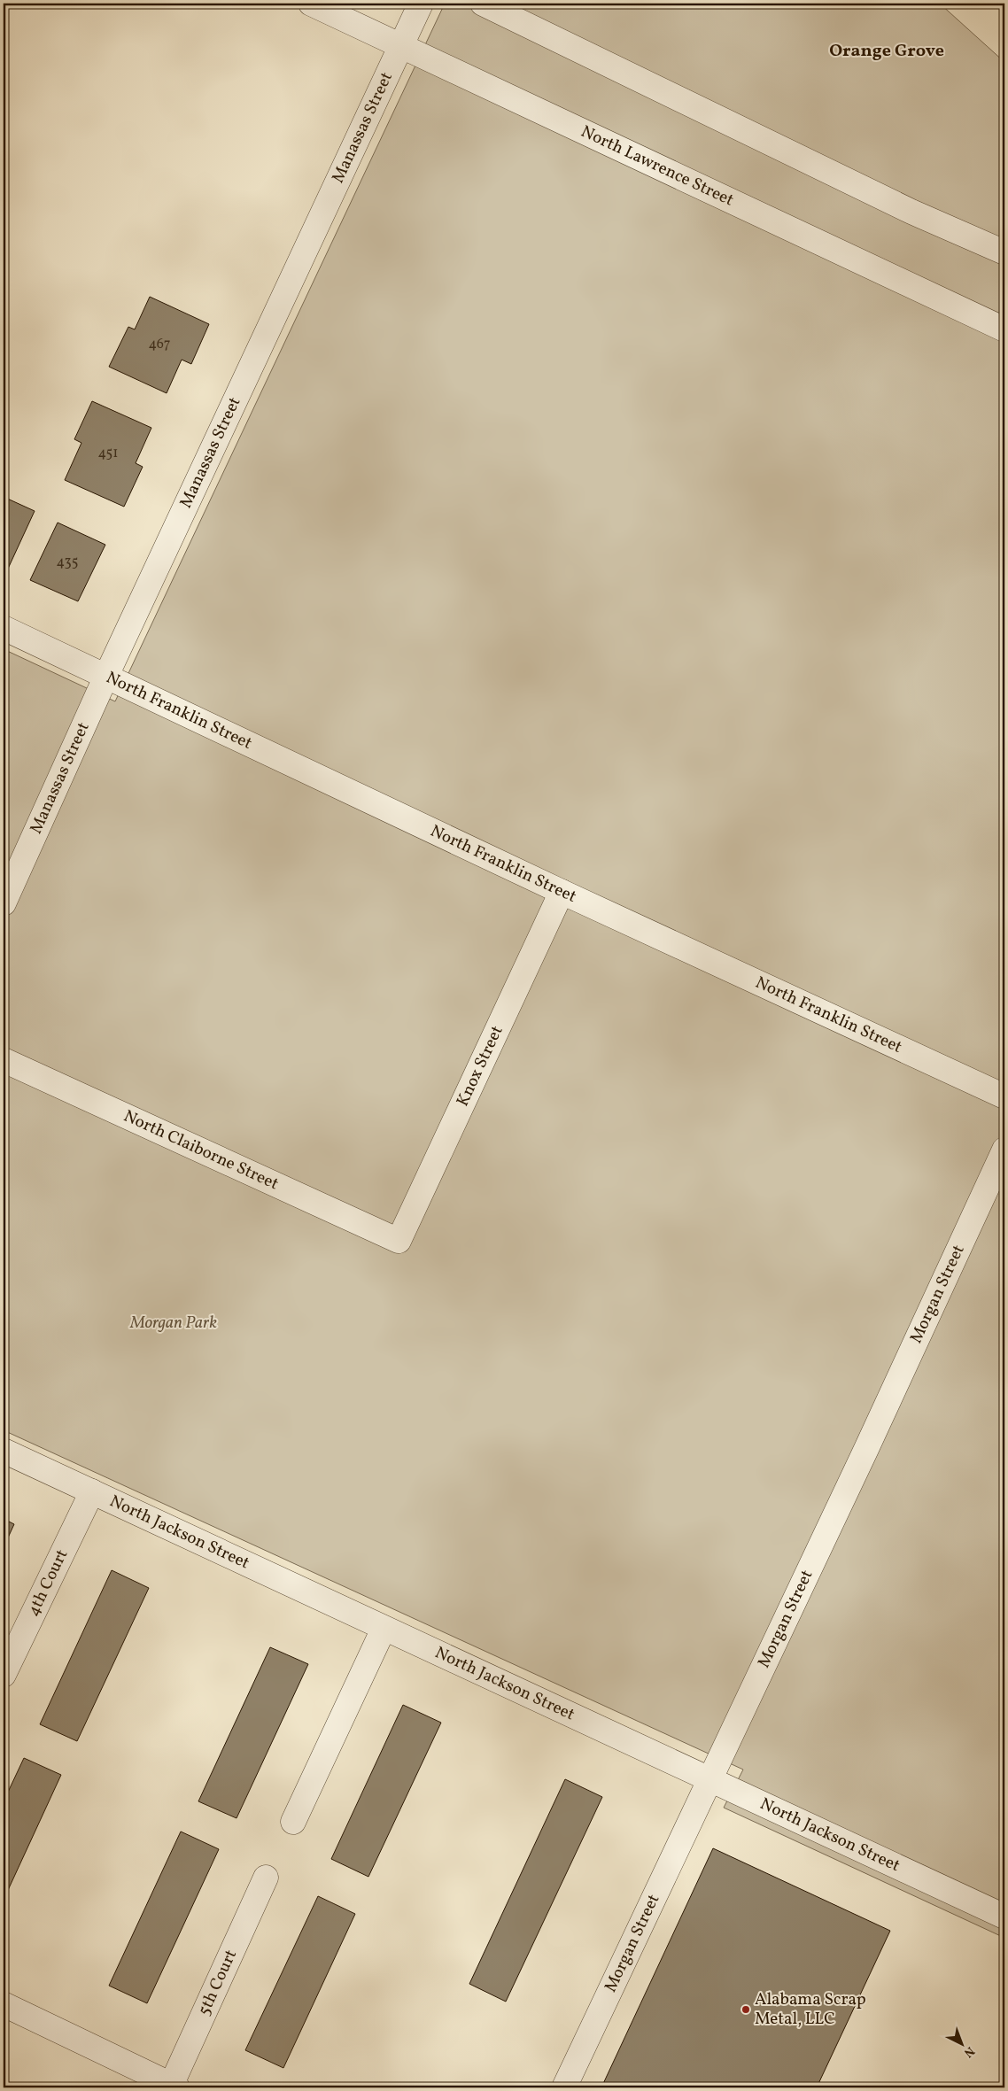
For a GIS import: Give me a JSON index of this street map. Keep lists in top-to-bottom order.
{
  "streets": {
    "street": [
      "Manassas Street",
      "North Lawrence Street",
      "North Franklin Street",
      "Knox Street",
      "North Claiborne Street",
      "Morgan Street",
      "North Jackson Street",
      "4th Court",
      "5th Court"
    ]
  },
  "crossings": [
    ["Manassas Street", "North Lawrence Street"],
    ["Manassas Street", "North Franklin Street"],
    ["North Franklin Street", "Knox Street"],
    ["Knox Street", "North Claiborne Street"],
    ["Morgan Street", "North Jackson Street"],
    ["North Jackson Street", "4th Court"]
  ],
  "districts": ["Orange Grove"],
  "parks": ["Morgan Park"],
  "places": ["Alabama Scrap Metal, LLC"],
  "house_numbers": ["467", "451", "435"],
  "north": "bottom right"
}
